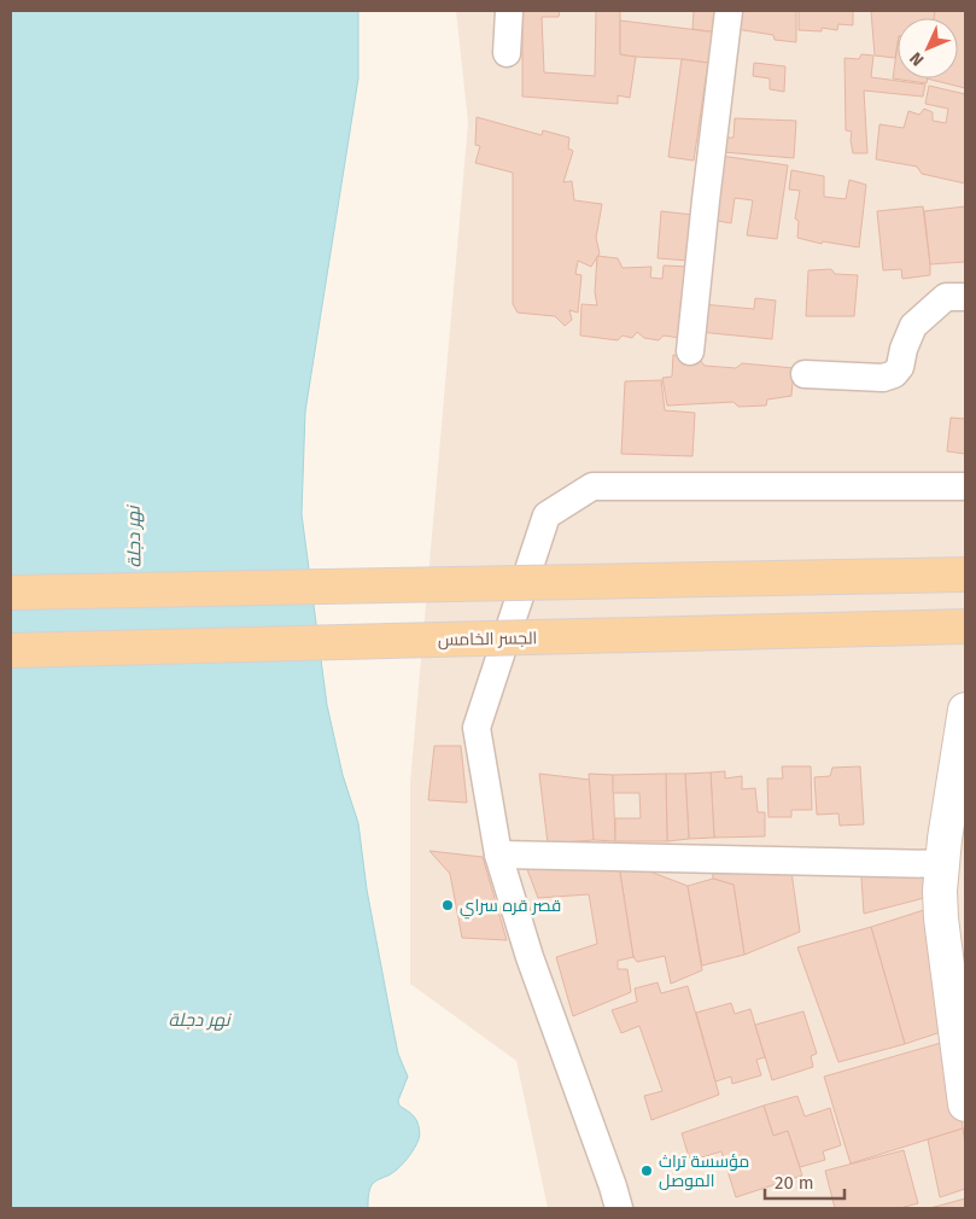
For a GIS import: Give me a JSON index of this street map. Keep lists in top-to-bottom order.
{
  "streets": {
    "main road": ["الجسر الخامس"]
  },
  "water": ["نهر دجلة"],
  "places": ["قصر قره سراي", "مؤسسة تراث الموصل"],
  "scale_bar": "20 m",
  "north": "bottom left"
}
